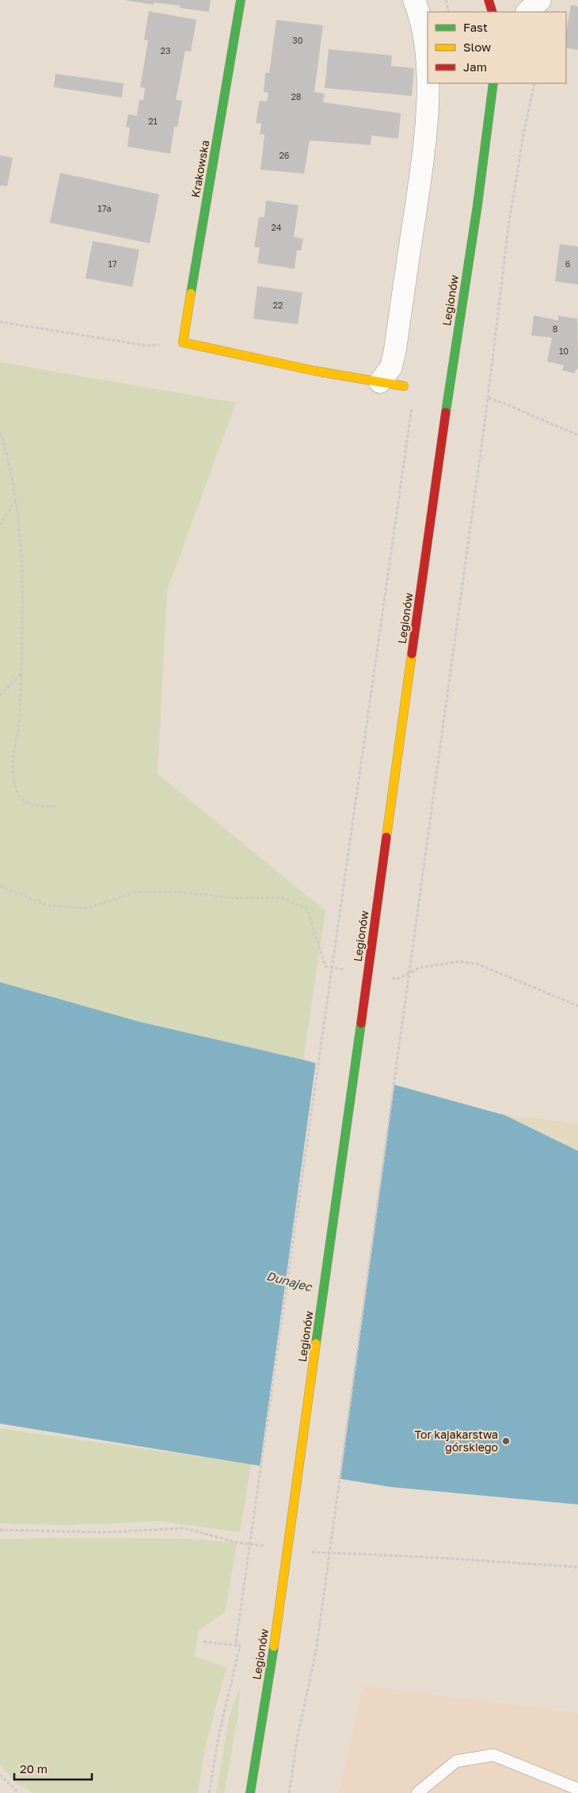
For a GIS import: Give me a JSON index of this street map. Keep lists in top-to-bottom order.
{
  "streets": {
    "main road": ["Krakowska", "Legionów"]
  },
  "water": ["Dunajec"],
  "places": ["Tor kajakarstwa górskiego"],
  "house_numbers": [
    "30",
    "23",
    "28",
    "21",
    "26",
    "17a",
    "24",
    "17",
    "6",
    "22",
    "8",
    "10"
  ],
  "legend": ["Fast", "Slow", "Jam"],
  "scale_bar": "20 m"
}
